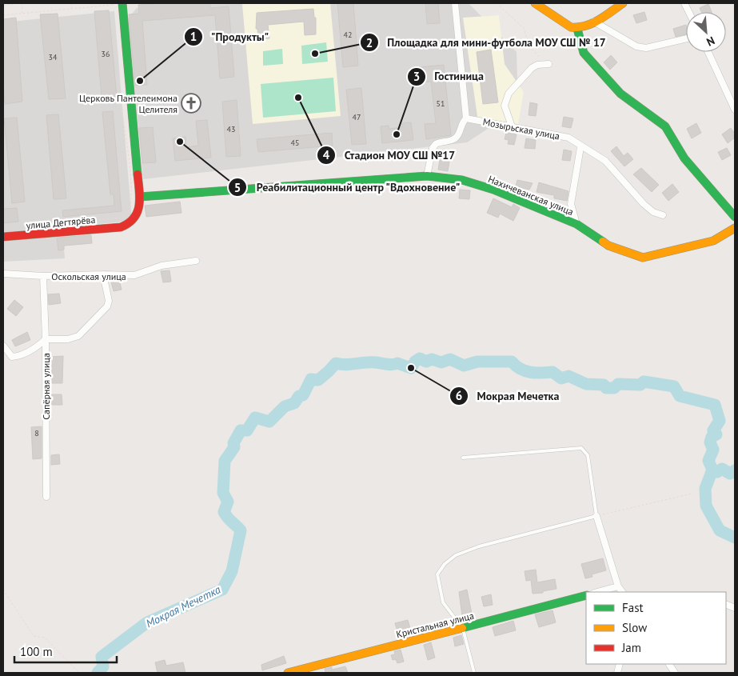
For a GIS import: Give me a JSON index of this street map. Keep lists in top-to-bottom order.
{
  "streets": {
    "street": [
      "Мозырьская улица",
      "Нахичеванская улица",
      "улица Дегтярёва",
      "Оскольская улица",
      "Сапёрная улица",
      "Кристальная улица"
    ]
  },
  "crossings": [
    ["Оскольская улица", "Сапёрная улица"]
  ],
  "water": ["Мокрая Мечетка"],
  "places": {
    "other": [
      "Площадка для мини-футбола МОУ СШ № 17",
      "\"Продукты\"",
      "Стадион МОУ СШ №17",
      "Гостиница",
      "Реабилитационный центр \"Вдохновение\"",
      "Мокрая Мечетка"
    ],
    "church": ["Церковь Пантелеимона Целителя"]
  },
  "house_numbers": [
    "42",
    "36",
    "34",
    "51",
    "47",
    "43",
    "45",
    "8"
  ],
  "legend": ["Fast", "Slow", "Jam"],
  "scale_bar": "100 m",
  "north": "bottom right"
}
